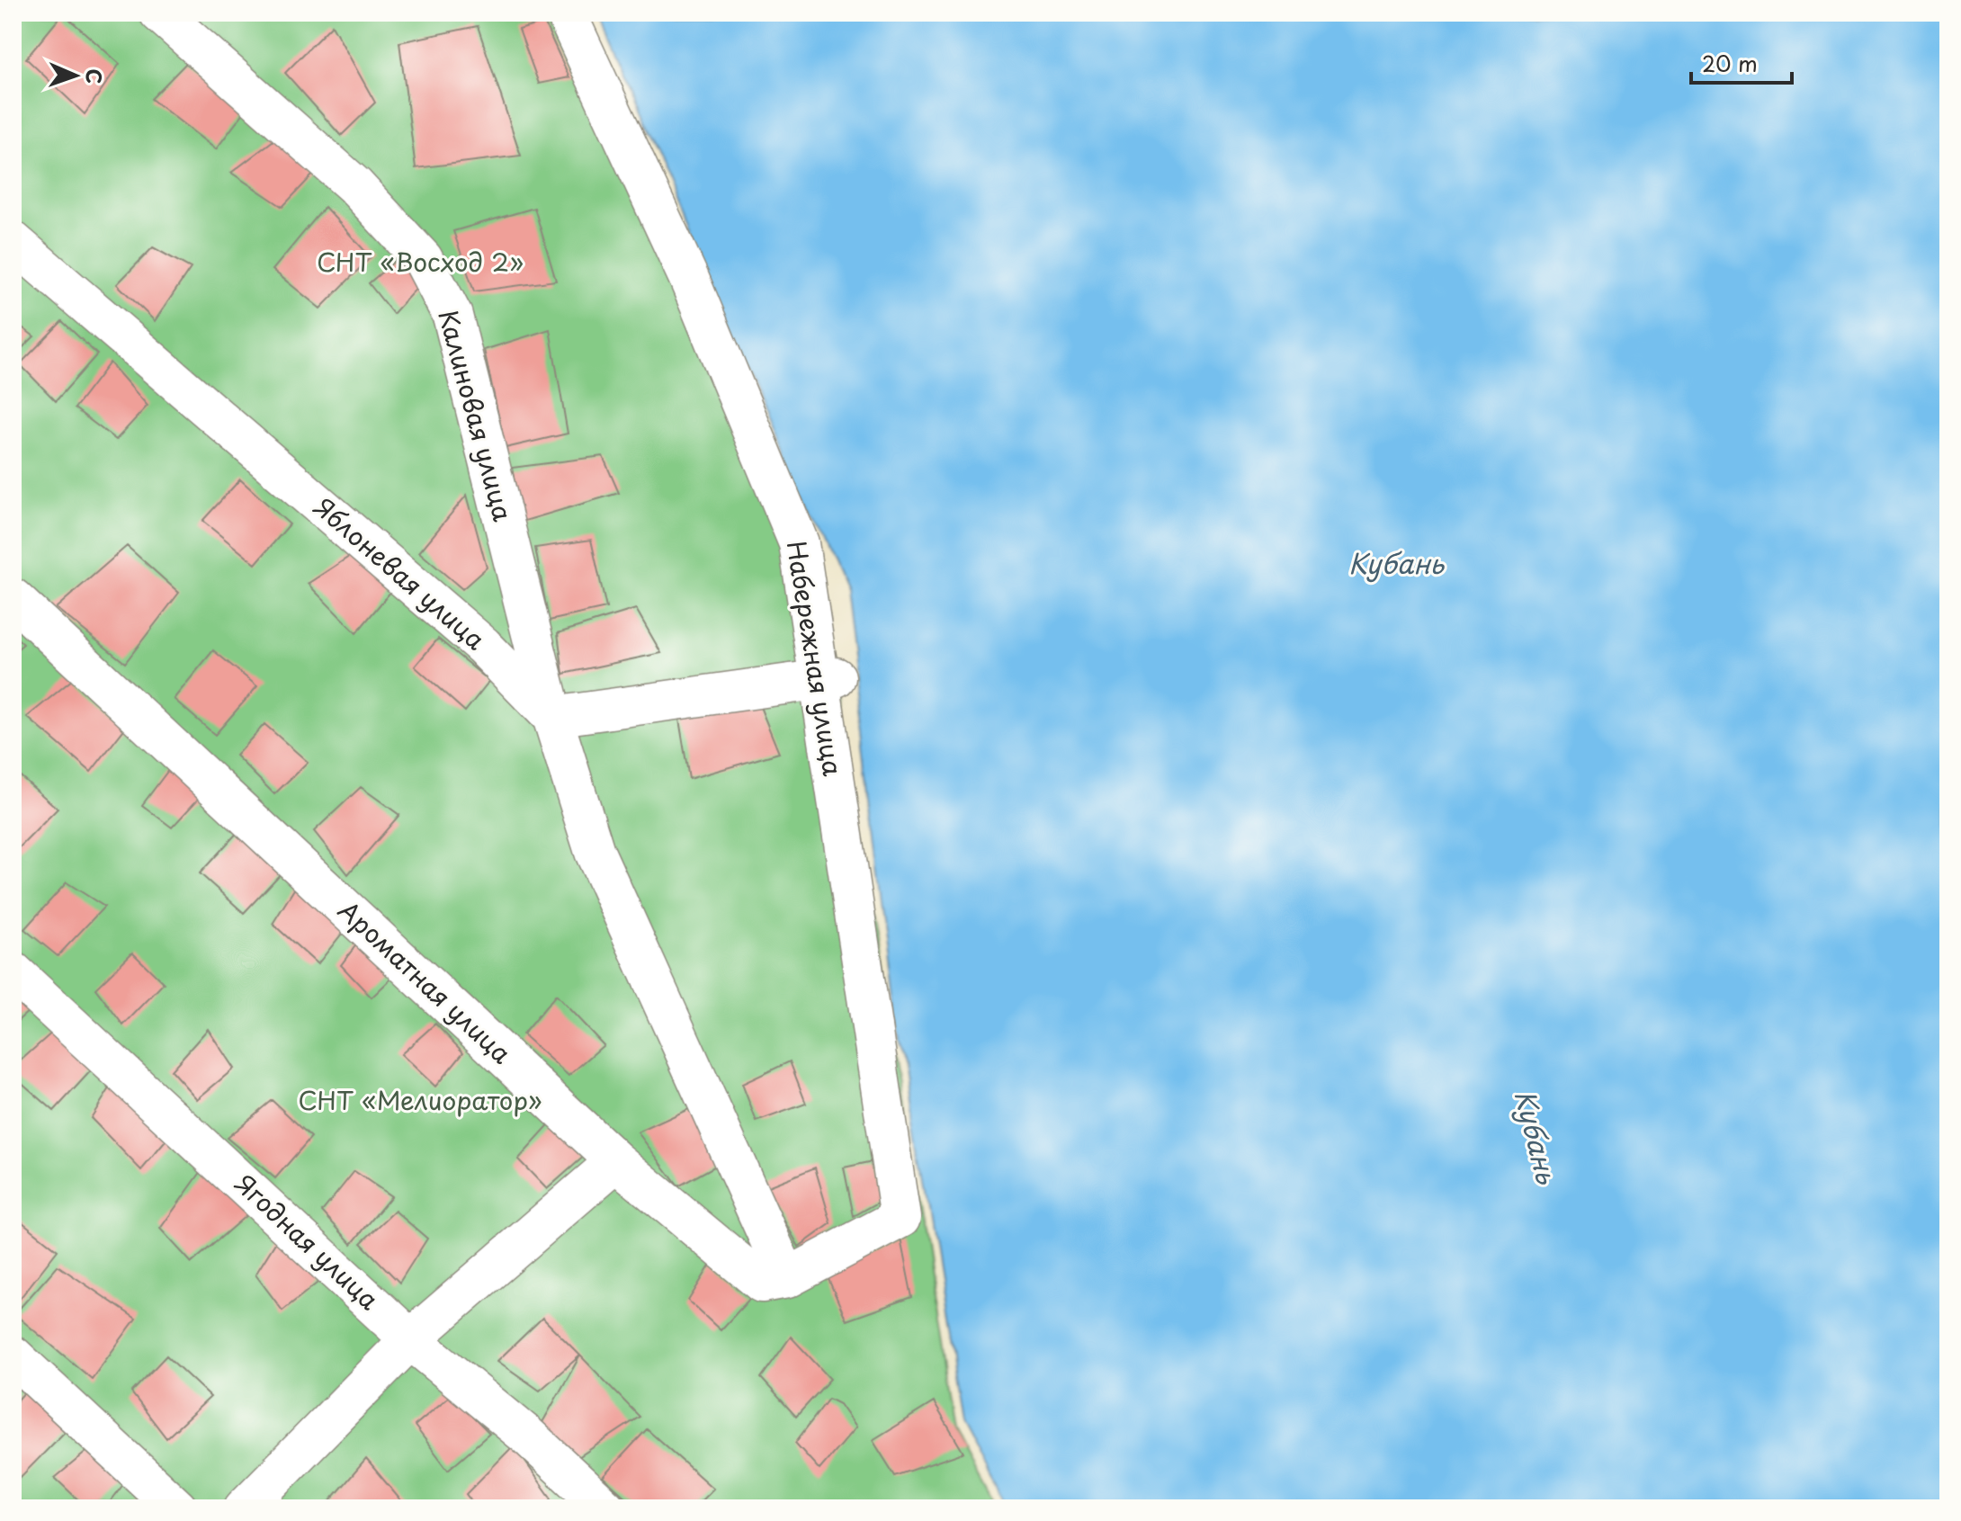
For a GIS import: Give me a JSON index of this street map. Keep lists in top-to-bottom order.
{
  "streets": {
    "street": [
      "Калиновая улица",
      "Яблоневая улица",
      "Набережная улица",
      "Ароматная улица",
      "Ягодная улица"
    ]
  },
  "crossings": [
    ["Калиновая улица", "Яблоневая улица"],
    ["Калиновая улица", "Набережная улица"],
    ["Калиновая улица", "Ароматная улица"],
    ["Набережная улица", "Ароматная улица"]
  ],
  "water": ["Кубань"],
  "parks": ["СНТ «Восход 2»", "СНТ «Мелиоратор»"],
  "scale_bar": "20 m",
  "north": "right"
}
